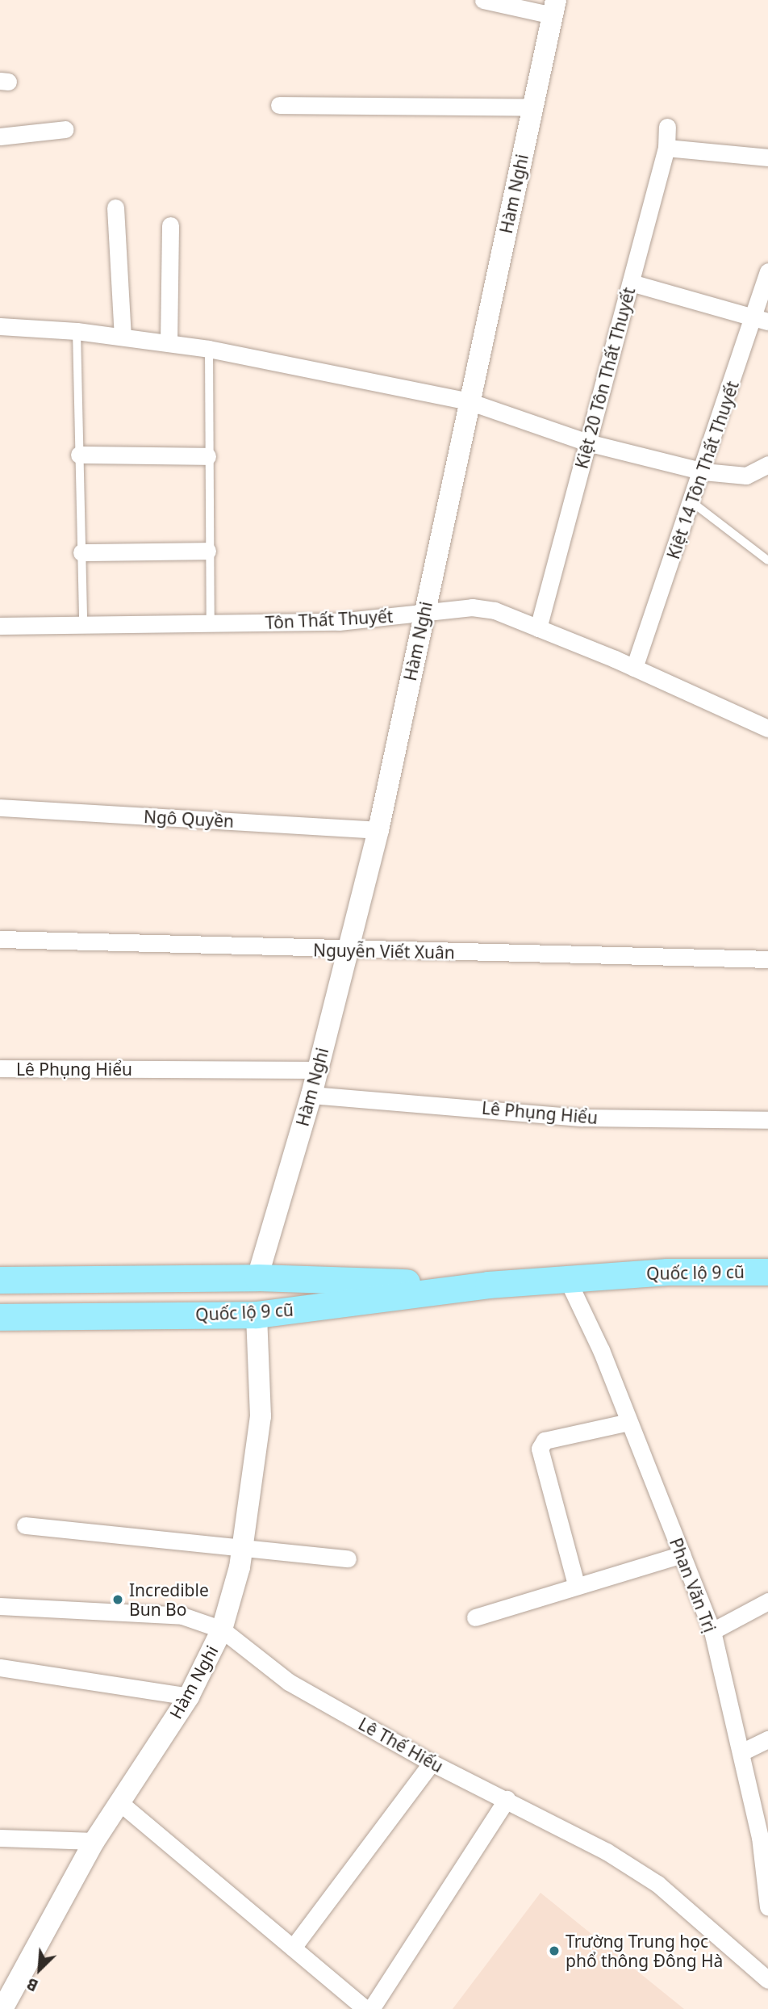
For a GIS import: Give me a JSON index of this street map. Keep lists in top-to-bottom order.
{
  "streets": {
    "main road": ["Quốc lộ 9 cũ"],
    "street": [
      "Hàm Nghi",
      "Kiệt 20 Tôn Thất Thuyết",
      "Kiệt 14 Tôn Thất Thuyết",
      "Tôn Thất Thuyết",
      "Ngô Quyền",
      "Nguyễn Viết Xuân",
      "Lê Phụng Hiểu",
      "Phan Văn Trị",
      "Lê Thế Hiếu"
    ]
  },
  "crossings": [
    ["Hàm Nghi", "Tôn Thất Thuyết"],
    ["Hàm Nghi", "Ngô Quyền"],
    ["Hàm Nghi", "Nguyễn Viết Xuân"],
    ["Hàm Nghi", "Lê Phụng Hiểu"],
    ["Hàm Nghi", "Quốc lộ 9 cũ"],
    ["Hàm Nghi", "Lê Thế Hiếu"],
    ["Kiệt 20 Tôn Thất Thuyết", "Tôn Thất Thuyết"],
    ["Kiệt 14 Tôn Thất Thuyết", "Tôn Thất Thuyết"],
    ["Quốc lộ 9 cũ", "Phan Văn Trị"]
  ],
  "places": ["Incredible Bun Bo", "Trường Trung học phổ thông Đông Hà"],
  "north": "bottom left"
}
